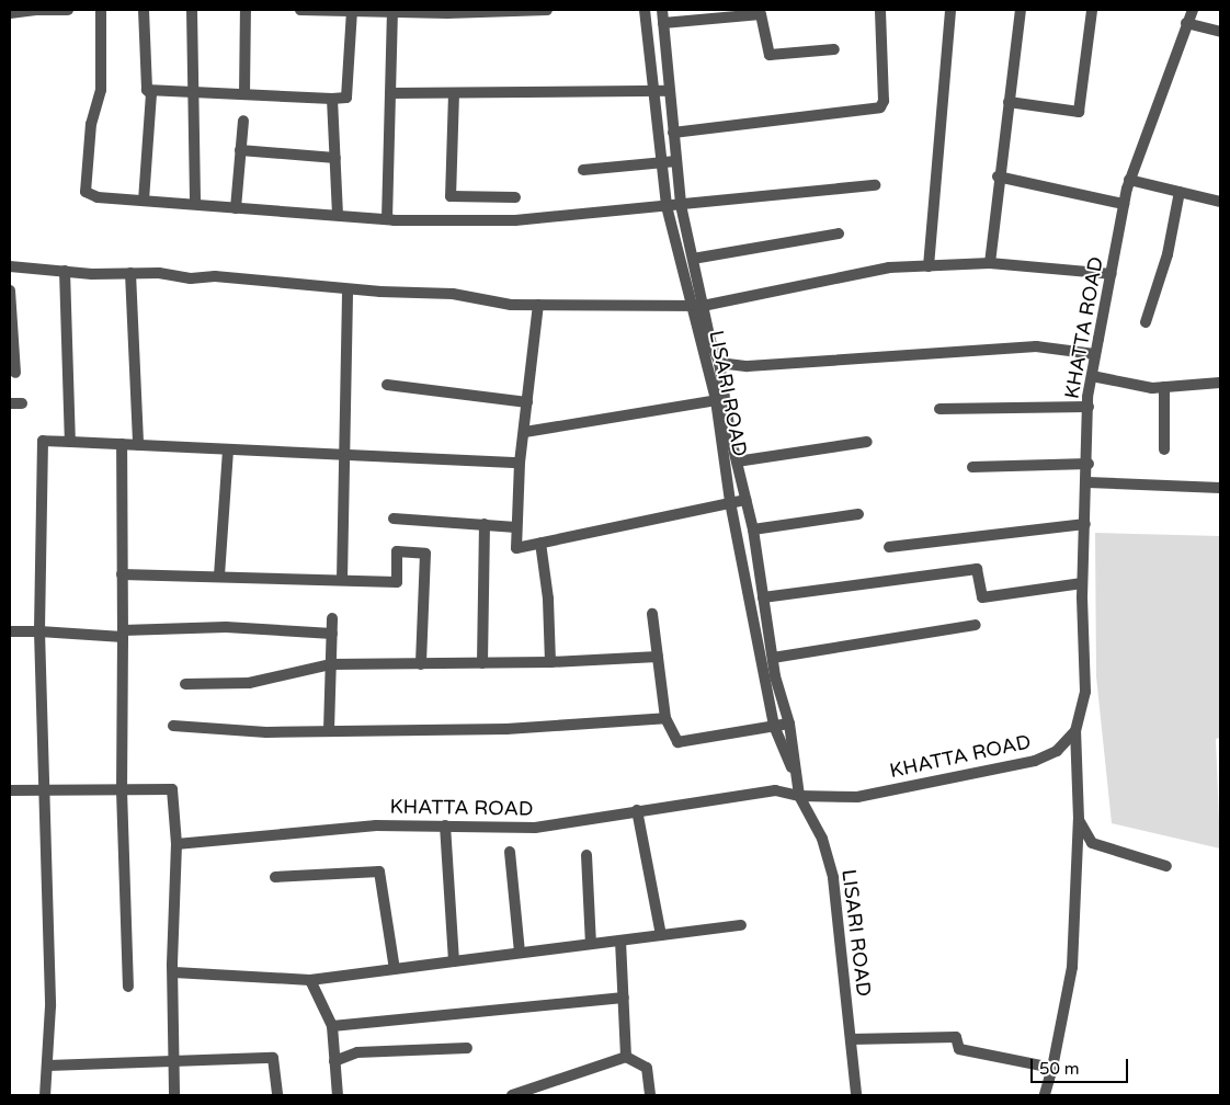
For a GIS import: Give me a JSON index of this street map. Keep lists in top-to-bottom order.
{
  "streets": {
    "street": ["KHATTA ROAD", "LISARI ROAD"]
  },
  "crossings": [
    ["KHATTA ROAD", "LISARI ROAD"]
  ],
  "scale_bar": "50 m"
}
